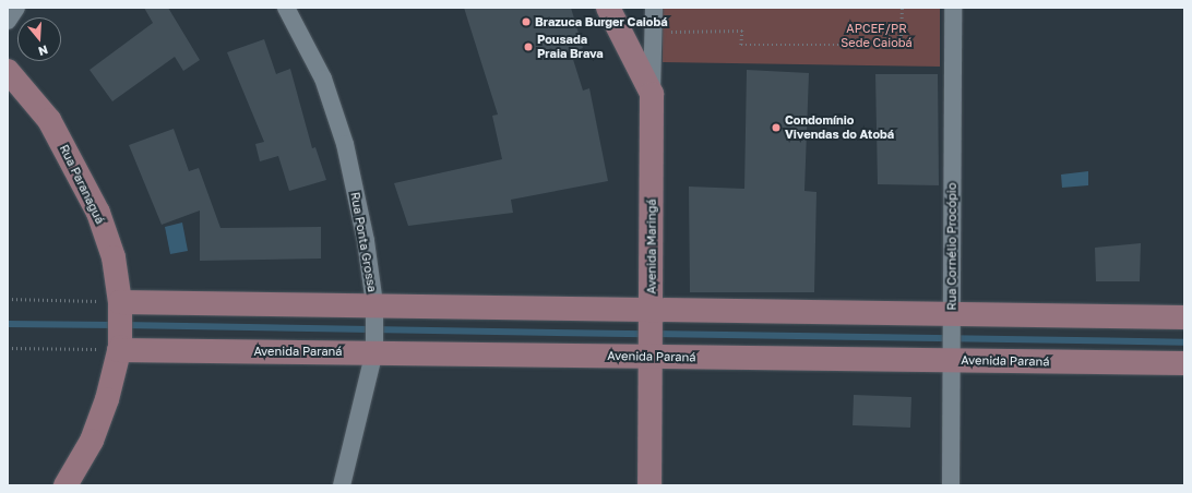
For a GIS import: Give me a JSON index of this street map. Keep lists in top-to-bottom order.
{
  "streets": {
    "street": [
      "Rua Paranaguá",
      "Rua Ponta Grossa",
      "Avenida Maringá",
      "Rua Cornélio Procópio",
      "Avenida Paraná"
    ]
  },
  "crossings": [
    ["Rua Paranaguá", "Avenida Paraná"],
    ["Rua Ponta Grossa", "Avenida Paraná"],
    ["Avenida Maringá", "Avenida Paraná"],
    ["Rua Cornélio Procópio", "Avenida Paraná"]
  ],
  "parks": ["APCEF/PR Sede Caiobá"],
  "places": ["Brazuca Burger Caiobá", "Pousada Praia Brava", "Condomínio Vivendas do Atobá"],
  "north": "bottom"
}
